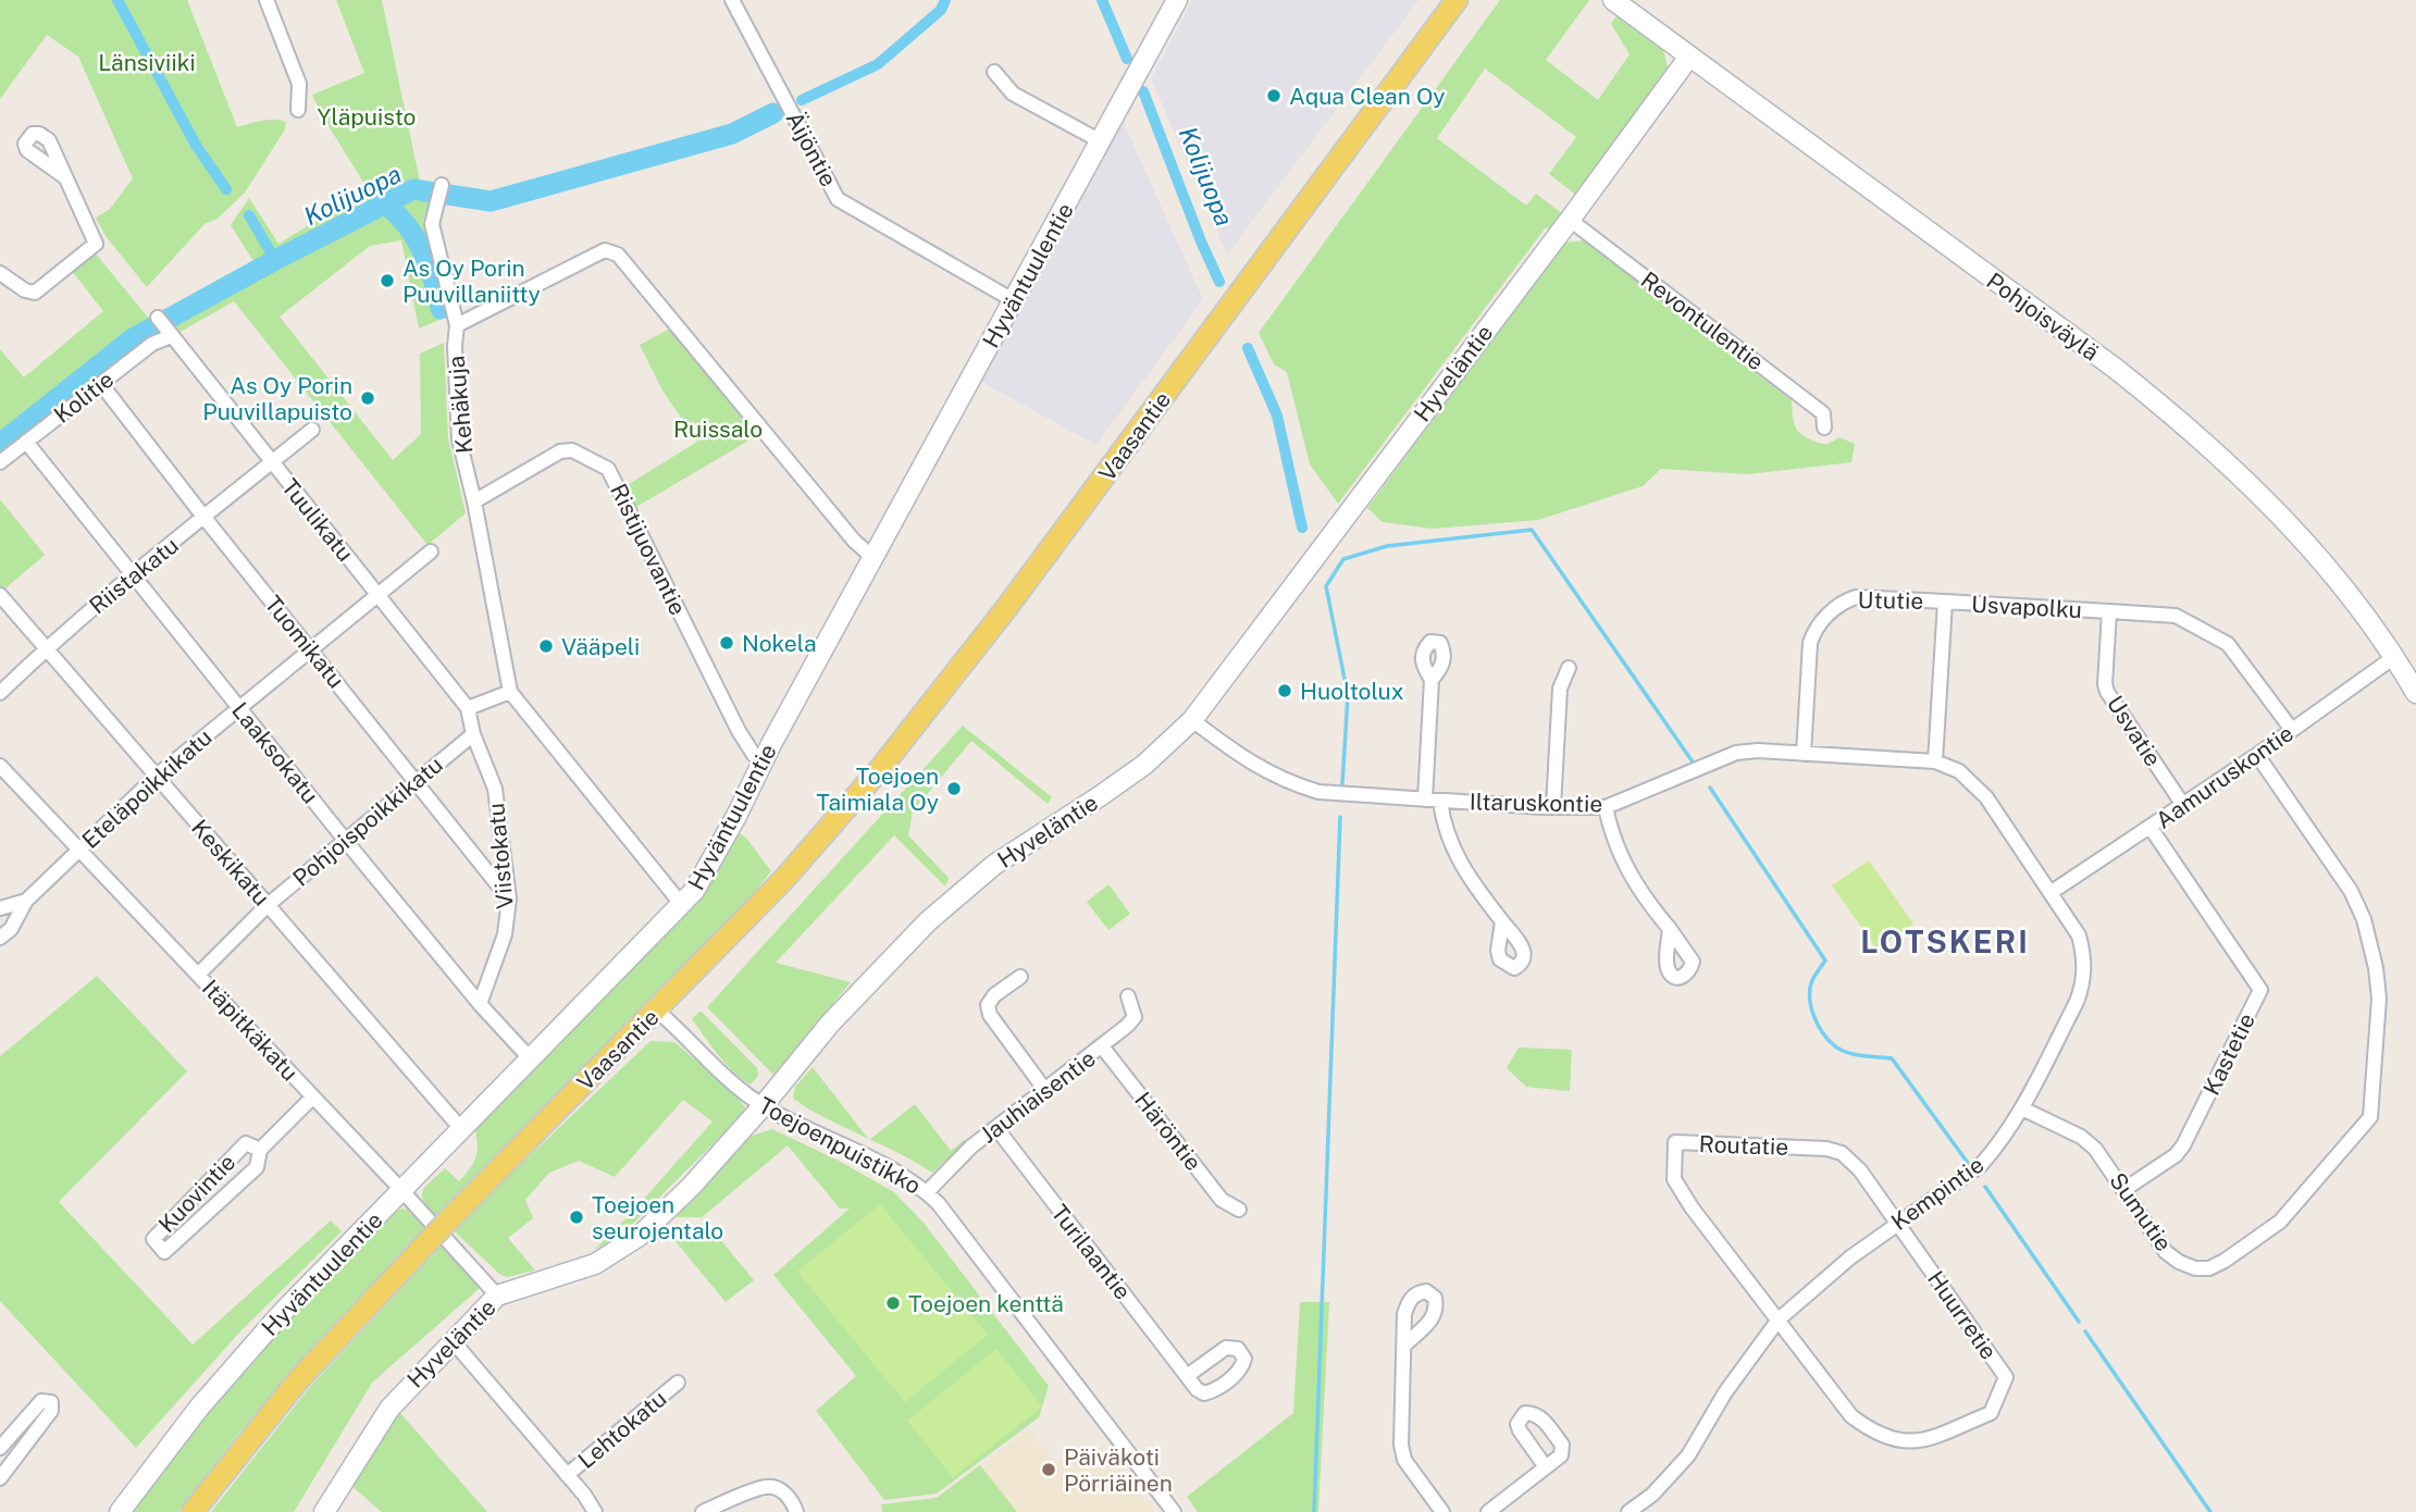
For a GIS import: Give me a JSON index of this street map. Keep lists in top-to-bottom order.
{
  "streets": {
    "main road": ["Vaasantie"],
    "street": [
      "Äijöntie",
      "Hyväntuulentie",
      "Pohjoisväylä",
      "Revontulentie",
      "Hyveläntie",
      "Kolitie",
      "Kehäkuja",
      "Tuulikatu",
      "Ristijuovantie",
      "Riistakatu",
      "Ututie",
      "Usvapolku",
      "Tuomikatu",
      "Usvatie",
      "Laaksokatu",
      "Aamuruskontie",
      "Eteläpoikkikatu",
      "Iltaruskontie",
      "Pohjoispoikkikatu",
      "Viistokatu",
      "Keskikatu",
      "Itäpitkäkatu",
      "Kastetie",
      "Jauhiaisentie",
      "Häröntie",
      "Toejoenpuistikko",
      "Routatie",
      "Kuovintie",
      "Kempintie",
      "Sumutie",
      "Turilaantie",
      "Huurretie",
      "Lehtokatu"
    ]
  },
  "crossings": [
    ["Äijöntie", "Hyväntuulentie"],
    ["Hyväntuulentie", "Kehäkuja"],
    ["Hyväntuulentie", "Ristijuovantie"],
    ["Hyväntuulentie", "Laaksokatu"],
    ["Hyväntuulentie", "Keskikatu"],
    ["Hyväntuulentie", "Itäpitkäkatu"],
    ["Pohjoisväylä", "Hyveläntie"],
    ["Pohjoisväylä", "Aamuruskontie"],
    ["Revontulentie", "Hyveläntie"],
    ["Hyveläntie", "Iltaruskontie"],
    ["Hyveläntie", "Itäpitkäkatu"],
    ["Hyveläntie", "Toejoenpuistikko"],
    ["Kolitie", "Tuulikatu"],
    ["Kolitie", "Tuomikatu"],
    ["Kolitie", "Laaksokatu"],
    ["Kehäkuja", "Ristijuovantie"],
    ["Vaasantie", "Toejoenpuistikko"],
    ["Tuulikatu", "Riistakatu"],
    ["Tuulikatu", "Eteläpoikkikatu"],
    ["Tuulikatu", "Viistokatu"],
    ["Riistakatu", "Tuomikatu"],
    ["Riistakatu", "Laaksokatu"],
    ["Riistakatu", "Keskikatu"],
    ["Ututie", "Usvapolku"],
    ["Ututie", "Iltaruskontie"],
    ["Ututie", "Kempintie"],
    ["Usvapolku", "Usvatie"],
    ["Tuomikatu", "Eteläpoikkikatu"],
    ["Tuomikatu", "Pohjoispoikkikatu"],
    ["Tuomikatu", "Viistokatu"],
    ["Usvatie", "Aamuruskontie"],
    ["Laaksokatu", "Eteläpoikkikatu"],
    ["Laaksokatu", "Pohjoispoikkikatu"],
    ["Laaksokatu", "Viistokatu"],
    ["Aamuruskontie", "Kastetie"],
    ["Aamuruskontie", "Kempintie"],
    ["Aamuruskontie", "Sumutie"],
    ["Eteläpoikkikatu", "Keskikatu"],
    ["Eteläpoikkikatu", "Itäpitkäkatu"],
    ["Iltaruskontie", "Kempintie"],
    ["Pohjoispoikkikatu", "Viistokatu"],
    ["Pohjoispoikkikatu", "Keskikatu"],
    ["Pohjoispoikkikatu", "Itäpitkäkatu"],
    ["Itäpitkäkatu", "Kuovintie"],
    ["Kastetie", "Sumutie"],
    ["Jauhiaisentie", "Häröntie"],
    ["Jauhiaisentie", "Toejoenpuistikko"],
    ["Jauhiaisentie", "Turilaantie"],
    ["Routatie", "Kempintie"],
    ["Routatie", "Huurretie"],
    ["Kempintie", "Sumutie"],
    ["Kempintie", "Huurretie"]
  ],
  "districts": ["LOTSKERI"],
  "water": ["Kolijuopa"],
  "parks": ["Länsiviiki", "Yläpuisto", "Ruissalo"],
  "places": [
    "Aqua Clean Oy",
    "As Oy Porin Puuvillaniitty",
    "As Oy Porin Puuvillapuisto",
    "Nokela",
    "Vääpeli",
    "Huoltolux",
    "Toejoen Taimiala Oy",
    "Toejoen seurojentalo",
    "Toejoen kenttä",
    "Päiväkoti Pörriäinen"
  ]
}
